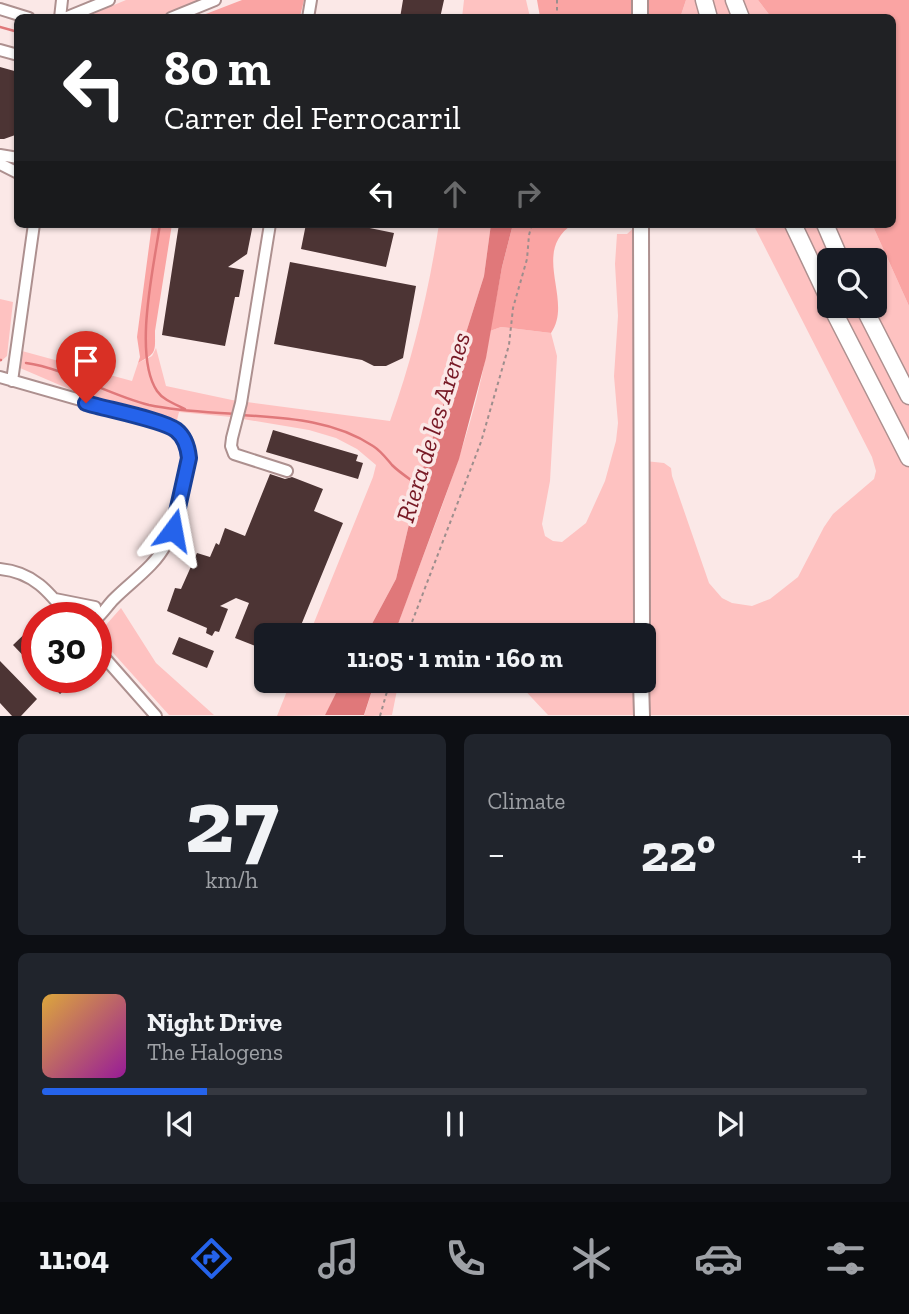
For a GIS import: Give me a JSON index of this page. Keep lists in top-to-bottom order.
{
  "water": ["Riera de les Arenes"],
  "page": {
    "turn": ["80 m", "Carrer del Ferrocarril"],
    "limit": "30",
    "trip": "11:05 · 1 min · 160 m",
    "tile": [
      ["27", "km/h"],
      "Climate"
    ],
    "heat": ["−", "22°", "+"],
    "song": ["Night Drive", "The Halogens"],
    "tabs": "11:04"
  }
}
